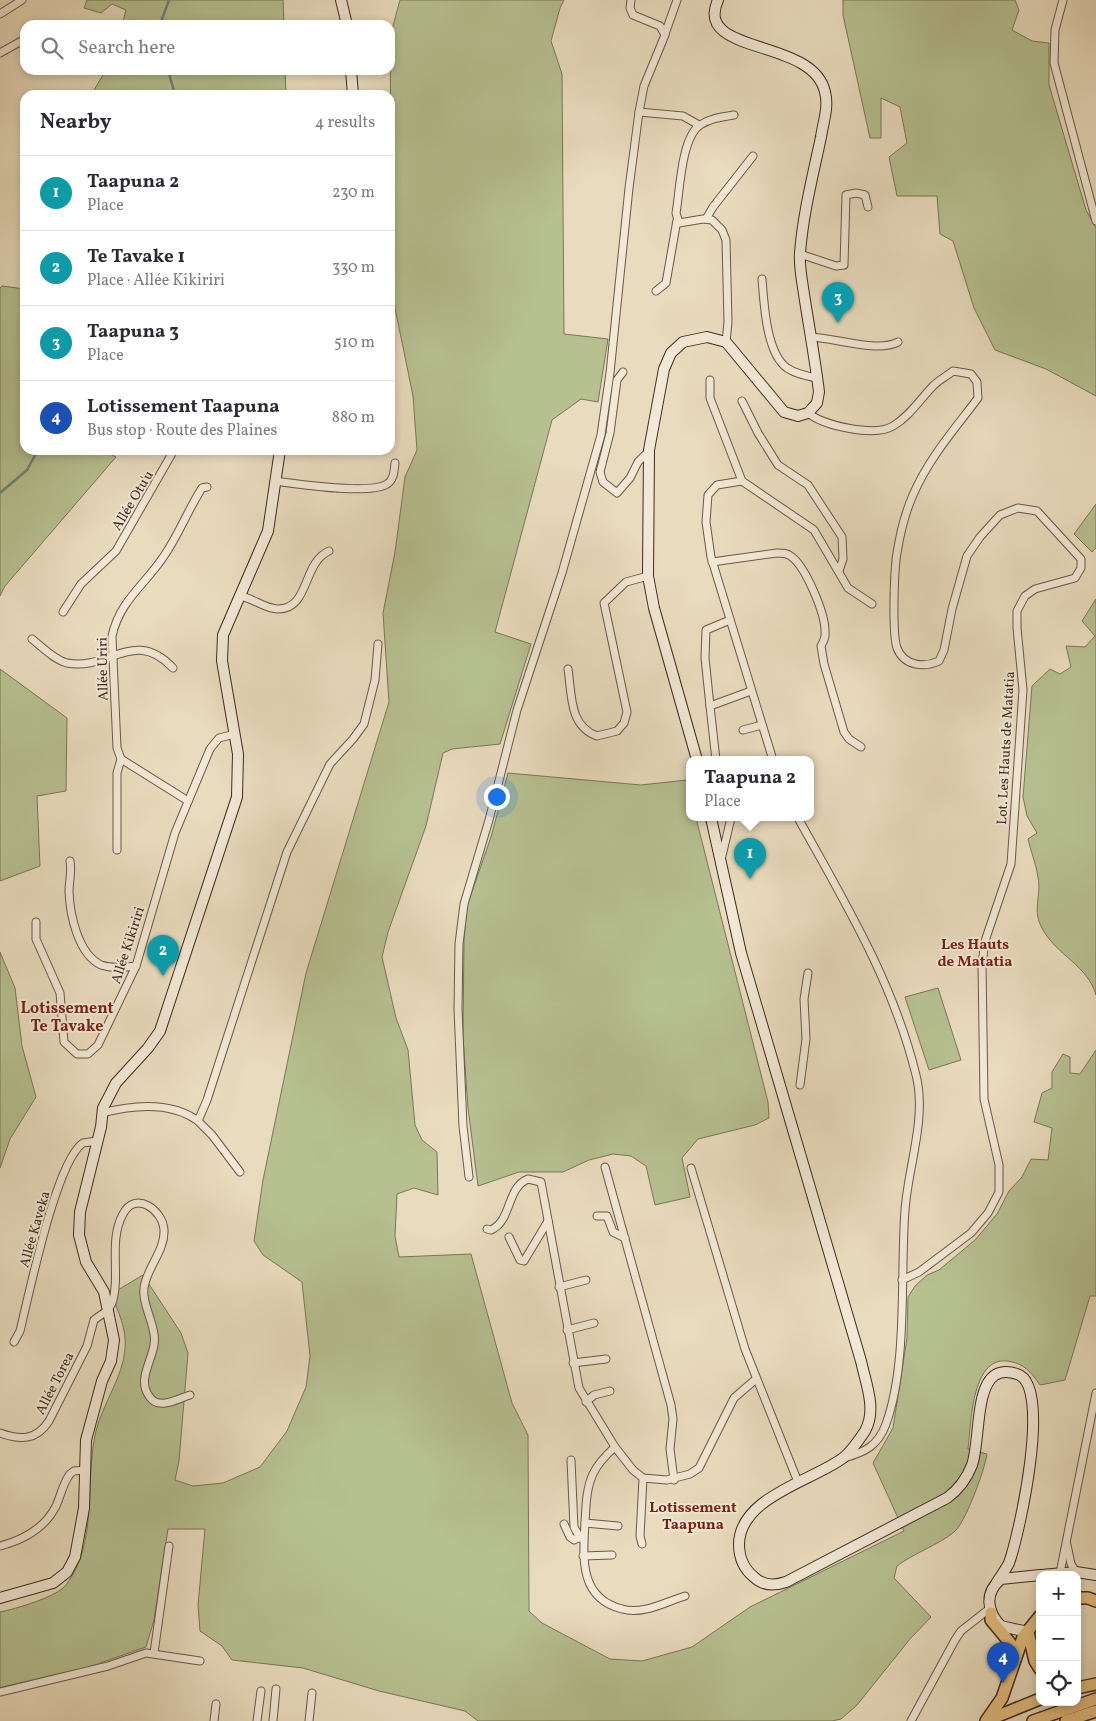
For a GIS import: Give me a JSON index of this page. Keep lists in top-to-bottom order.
{
  "streets": {
    "street": [
      "Allée Otu'u",
      "Allée Uriri",
      "Lot. Les Hauts de Matatia",
      "Allée Kikiriri",
      "Allée Kaveka",
      "Allée Torea"
    ]
  },
  "districts": ["Les Hauts de Matatia", "Lotissement Te Tavake", "Lotissement Taapuna"],
  "page": {
    "search": "Search here",
    "heading": ["Nearby", "4 results"],
    "list": [
      {
        "mark": "1",
        "name": "Taapuna 2",
        "note": "Place",
        "value": "230 m"
      },
      {
        "mark": "2",
        "name": "Te Tavake 1",
        "note": "Place · Allée Kikiriri",
        "value": "330 m"
      },
      {
        "mark": "3",
        "name": "Taapuna 3",
        "note": "Place",
        "value": "510 m"
      },
      {
        "mark": "4",
        "name": "Lotissement Taapuna",
        "note": "Bus stop · Route des Plaines",
        "value": "880 m"
      }
    ],
    "pins": [
      "3",
      "1",
      "2",
      "4"
    ],
    "popup": ["Taapuna 2", "Place"],
    "map_buttons": ["+", "−"]
  }
}
